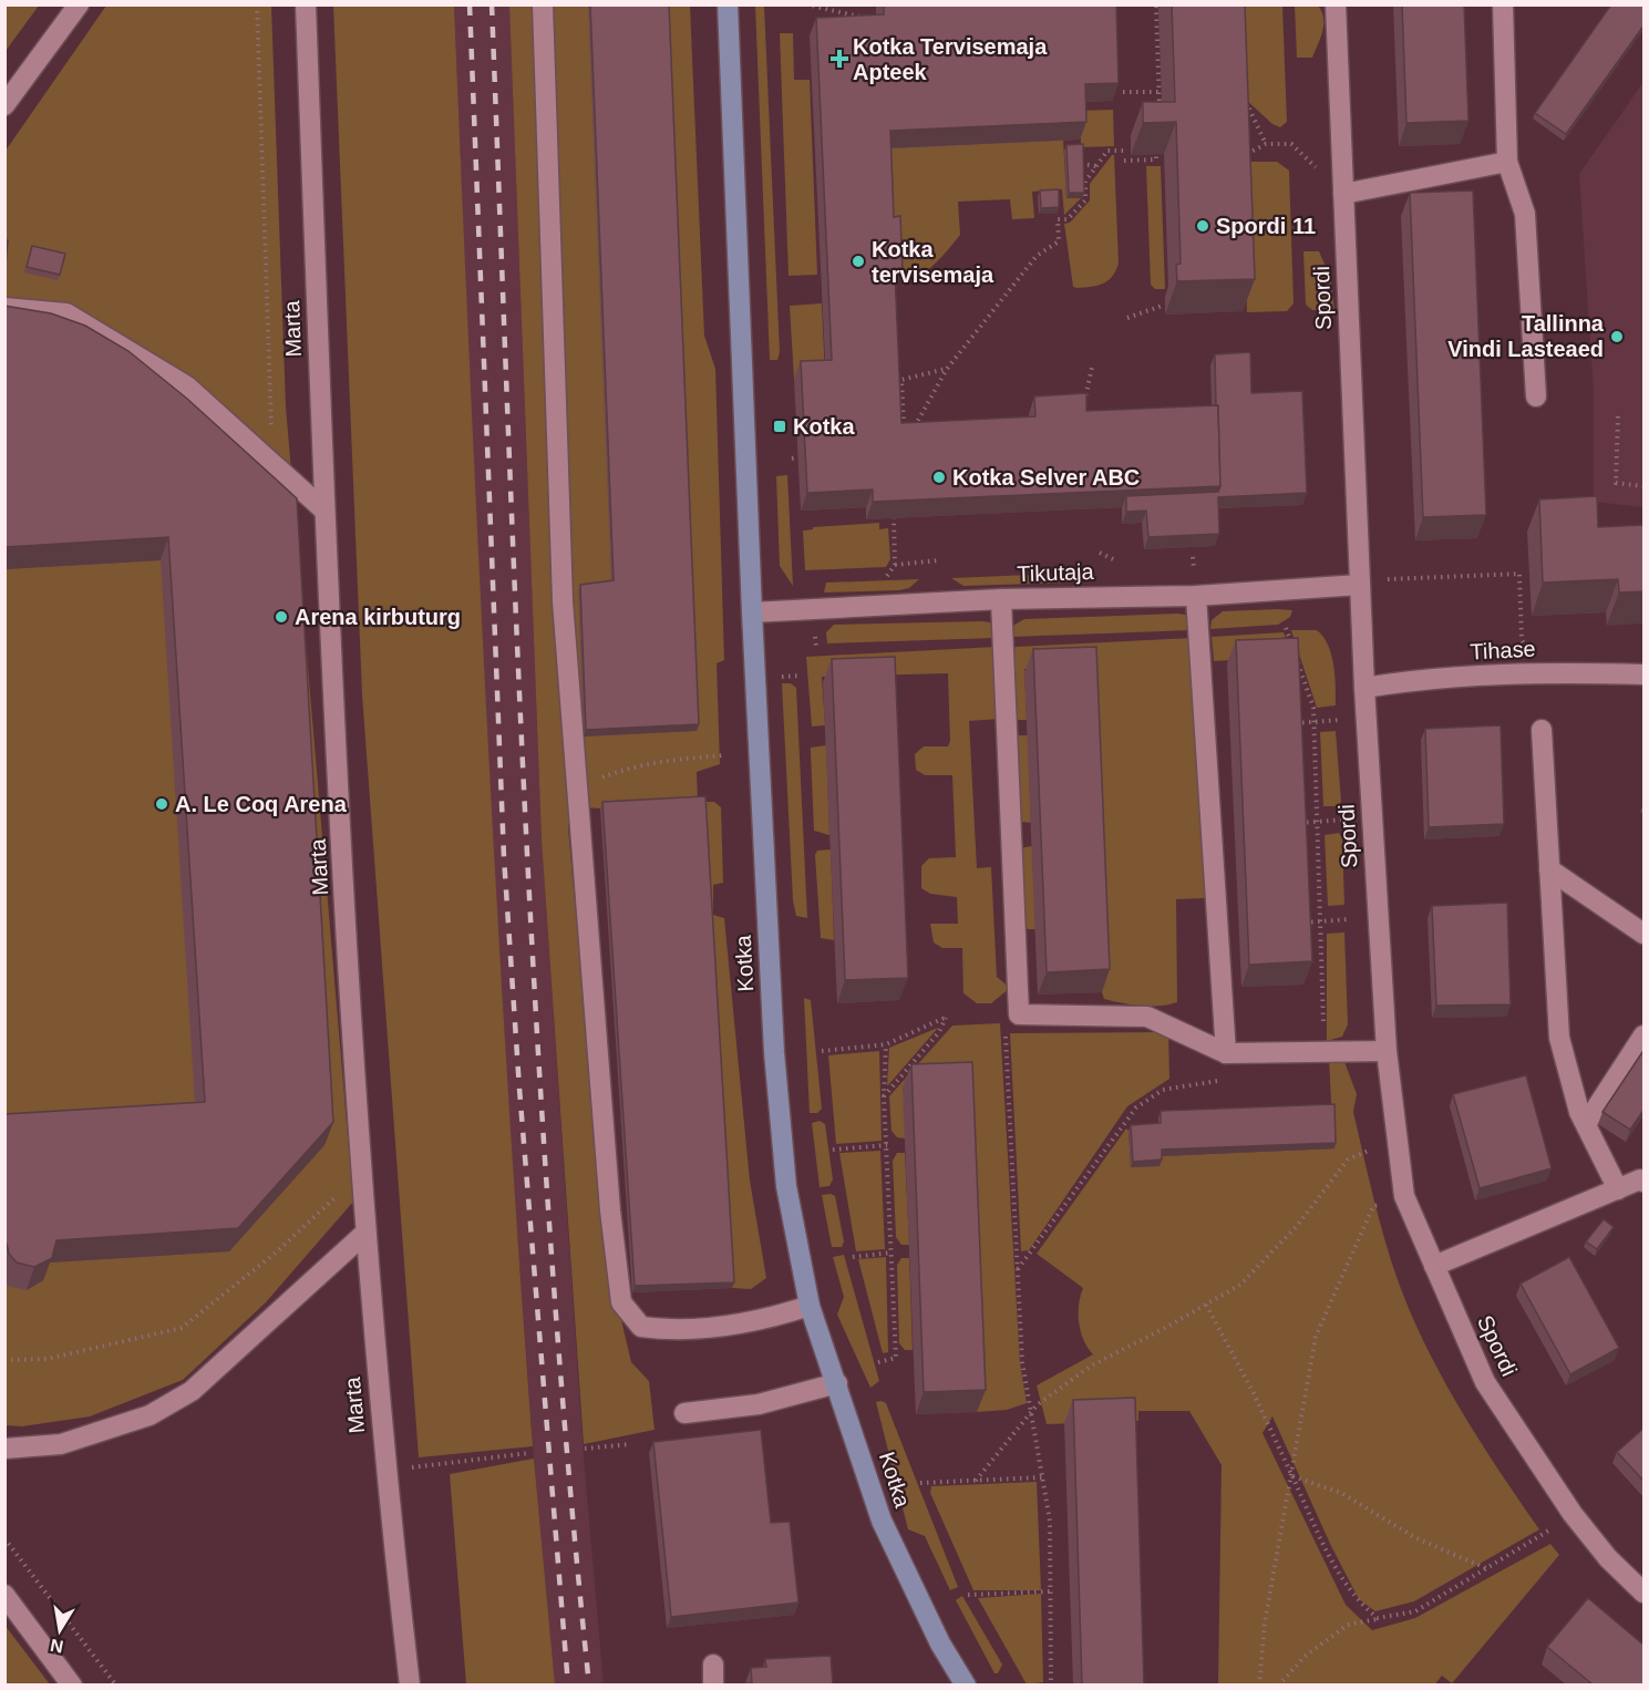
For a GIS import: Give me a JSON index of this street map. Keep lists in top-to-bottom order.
{
  "streets": {
    "street": [
      "Spordi",
      "Marta",
      "Tikutaja",
      "Tihase",
      "Kotka"
    ]
  },
  "crossings": [
    ["Spordi", "Tikutaja"],
    ["Spordi", "Tihase"],
    ["Tikutaja", "Kotka"]
  ],
  "places": {
    "health": ["Kotka Tervisemaja Apteek"],
    "other": [
      "Spordi 11",
      "Kotka tervisemaja",
      "Tallinna Vindi Lasteaed",
      "Kotka Selver ABC",
      "Arena kirbuturg",
      "A. Le Coq Arena"
    ],
    "transit": ["Kotka"]
  },
  "north": "bottom"
}
